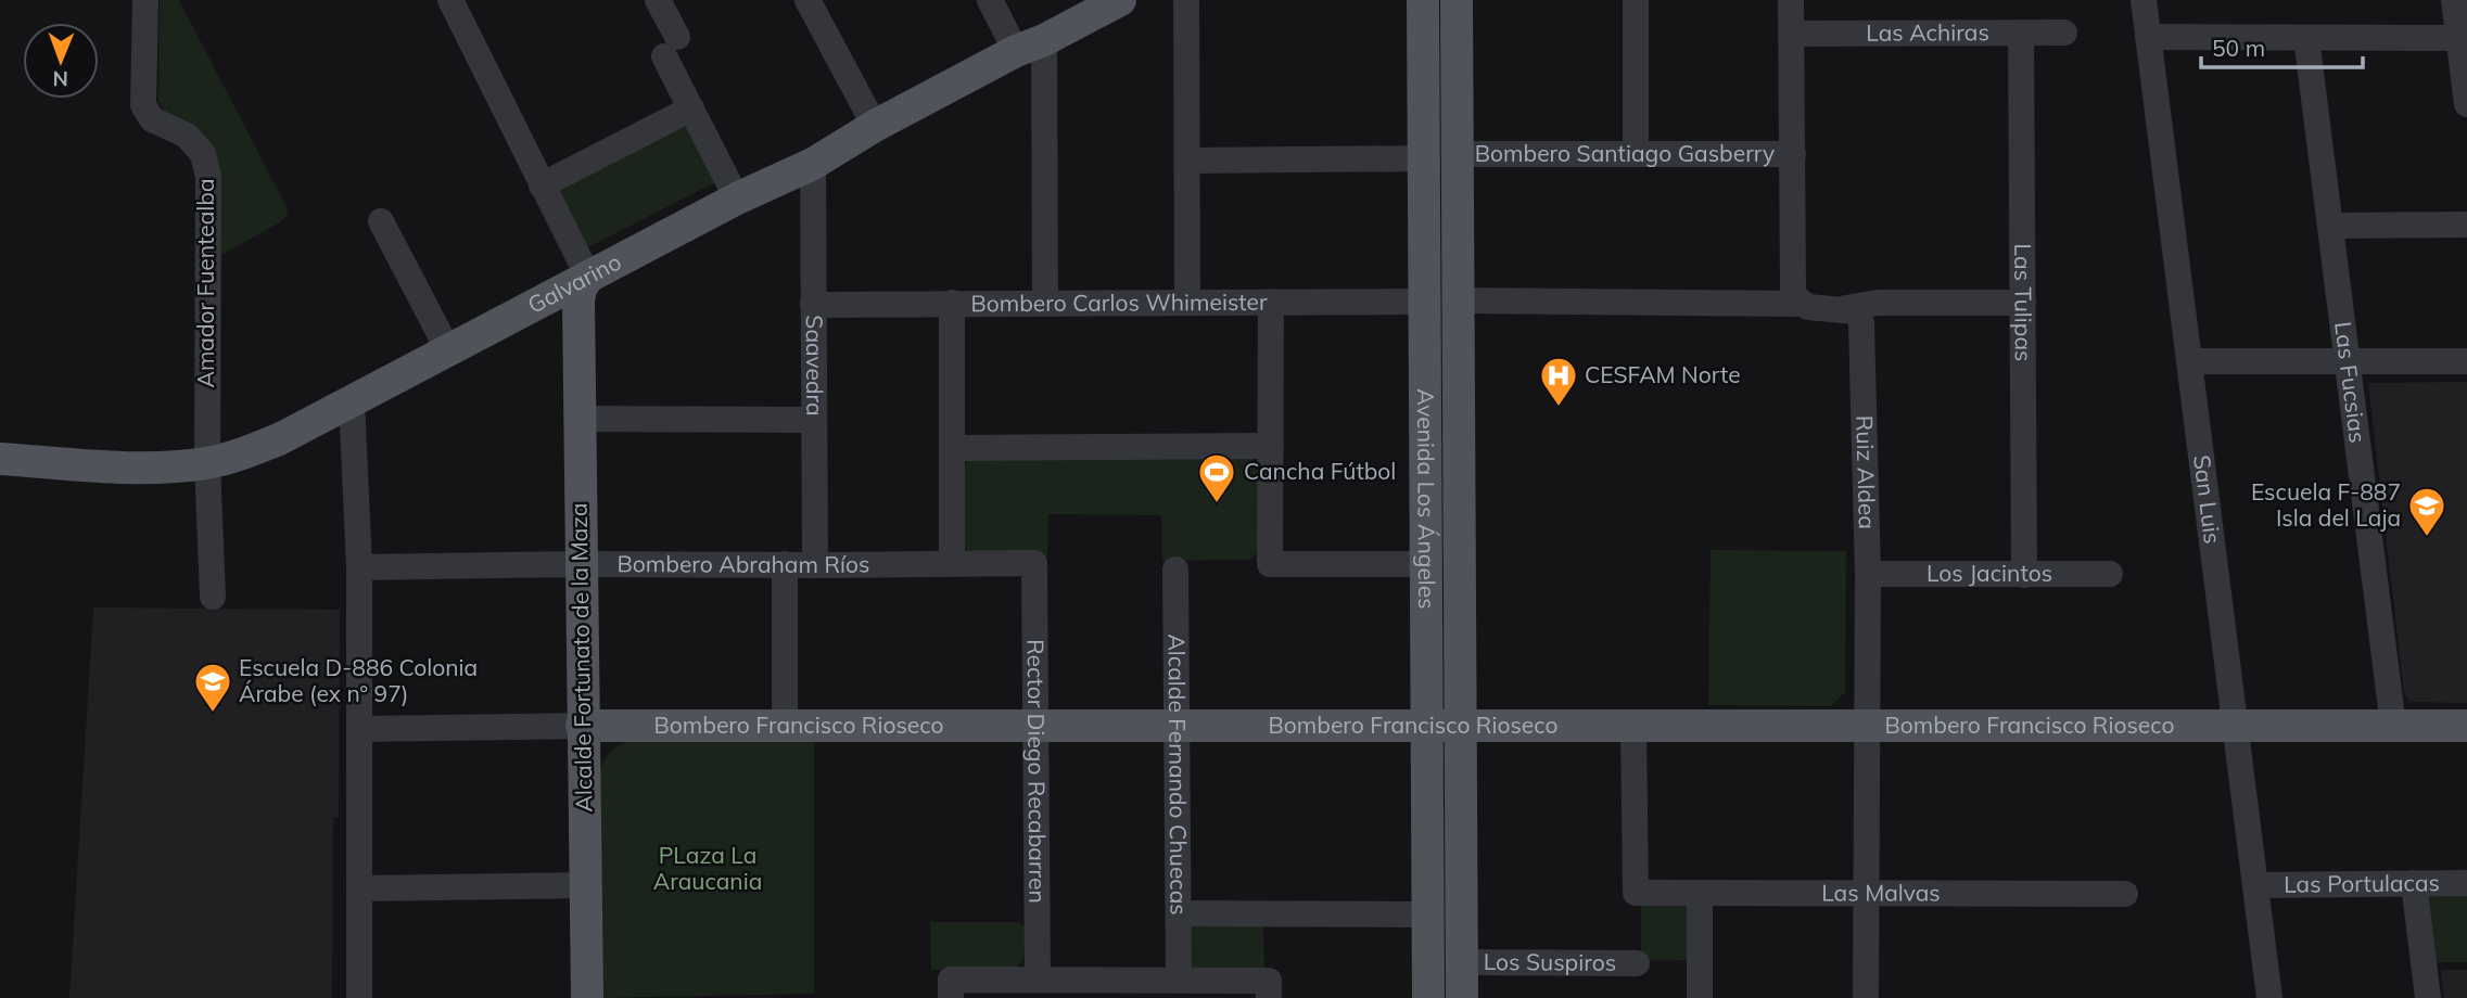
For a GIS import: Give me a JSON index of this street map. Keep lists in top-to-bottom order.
{
  "streets": {
    "main road": [
      "Galvarino",
      "Avenida Los Ángeles",
      "Alcalde Fortunato de la Maza",
      "Bombero Francisco Rioseco"
    ],
    "street": [
      "Las Achiras",
      "Bombero Santiago Gasberry",
      "Amador Fuentealba",
      "Bombero Carlos Whimeister",
      "Las Tulipas",
      "Saavedra",
      "Las Fucsias",
      "Ruiz Aldea",
      "San Luis",
      "Bombero Abraham Ríos",
      "Los Jacintos",
      "Rector Diego Recabarren",
      "Alcalde Fernando Chuecas",
      "Las Portulacas",
      "Las Malvas",
      "Los Suspiros"
    ]
  },
  "crossings": [
    ["Las Achiras", "Las Tulipas"],
    ["Bombero Santiago Gasberry", "Avenida Los Ángeles"],
    ["Amador Fuentealba", "Galvarino"],
    ["Galvarino", "Saavedra"],
    ["Galvarino", "Alcalde Fortunato de la Maza"],
    ["Bombero Carlos Whimeister", "Saavedra"],
    ["Bombero Carlos Whimeister", "Avenida Los Ángeles"],
    ["Las Tulipas", "Los Jacintos"],
    ["Saavedra", "Bombero Abraham Ríos"],
    ["Las Fucsias", "Bombero Francisco Rioseco"],
    ["Ruiz Aldea", "Los Jacintos"],
    ["Ruiz Aldea", "Bombero Francisco Rioseco"],
    ["Ruiz Aldea", "Las Malvas"],
    ["Avenida Los Ángeles", "Bombero Francisco Rioseco"],
    ["Avenida Los Ángeles", "Los Suspiros"],
    ["San Luis", "Bombero Francisco Rioseco"],
    ["San Luis", "Las Portulacas"],
    ["Bombero Abraham Ríos", "Alcalde Fortunato de la Maza"],
    ["Bombero Abraham Ríos", "Rector Diego Recabarren"],
    ["Alcalde Fortunato de la Maza", "Bombero Francisco Rioseco"],
    ["Bombero Francisco Rioseco", "Rector Diego Recabarren"],
    ["Bombero Francisco Rioseco", "Alcalde Fernando Chuecas"],
    ["Bombero Francisco Rioseco", "Las Malvas"]
  ],
  "parks": ["PLaza La Araucania"],
  "places": {
    "hospital": ["CESFAM Norte"],
    "sports": ["Cancha Fútbol"],
    "school or university": ["Escuela F-887 Isla del Laja", "Escuela D-886 Colonia Árabe (ex n° 97)"]
  },
  "scale_bar": "50 m",
  "north": "bottom"
}
